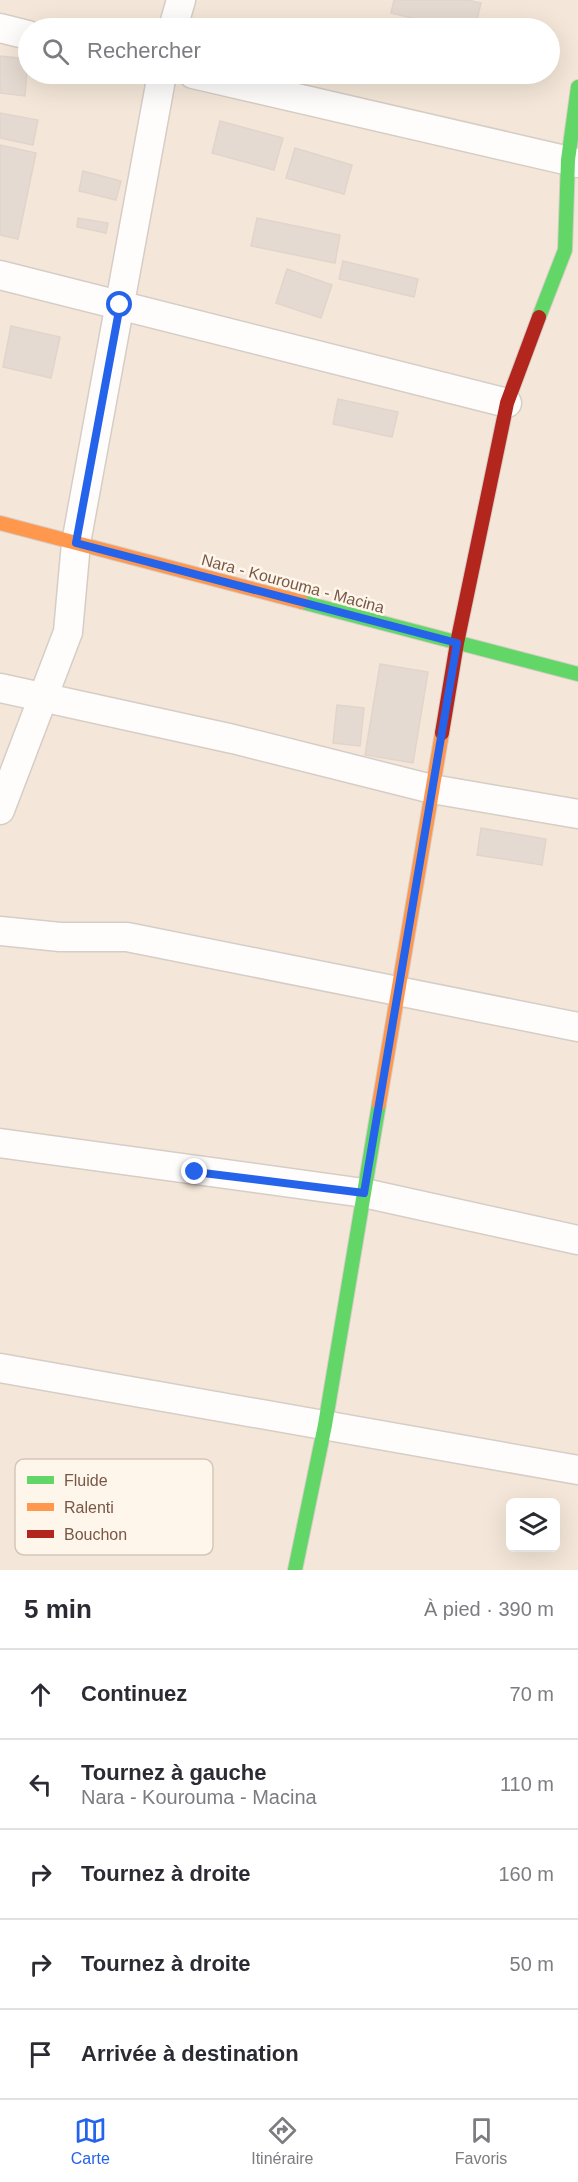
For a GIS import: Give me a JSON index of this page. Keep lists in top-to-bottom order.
{
  "streets": {
    "street": ["Nara - Kourouma - Macina"]
  },
  "legend": ["Fluide", "Ralenti", "Bouchon"],
  "page": {
    "search": "Rechercher",
    "heading": ["5 min", "À pied · 390 m"],
    "list": [
      ["Continuez", "70 m"],
      ["Tournez à gauche", "Nara - Kourouma - Macina", "110 m"],
      ["Tournez à droite", "160 m"],
      ["Tournez à droite", "50 m"],
      "Arrivée à destination"
    ],
    "nav": ["Carte", "Itinéraire", "Favoris"]
  }
}
